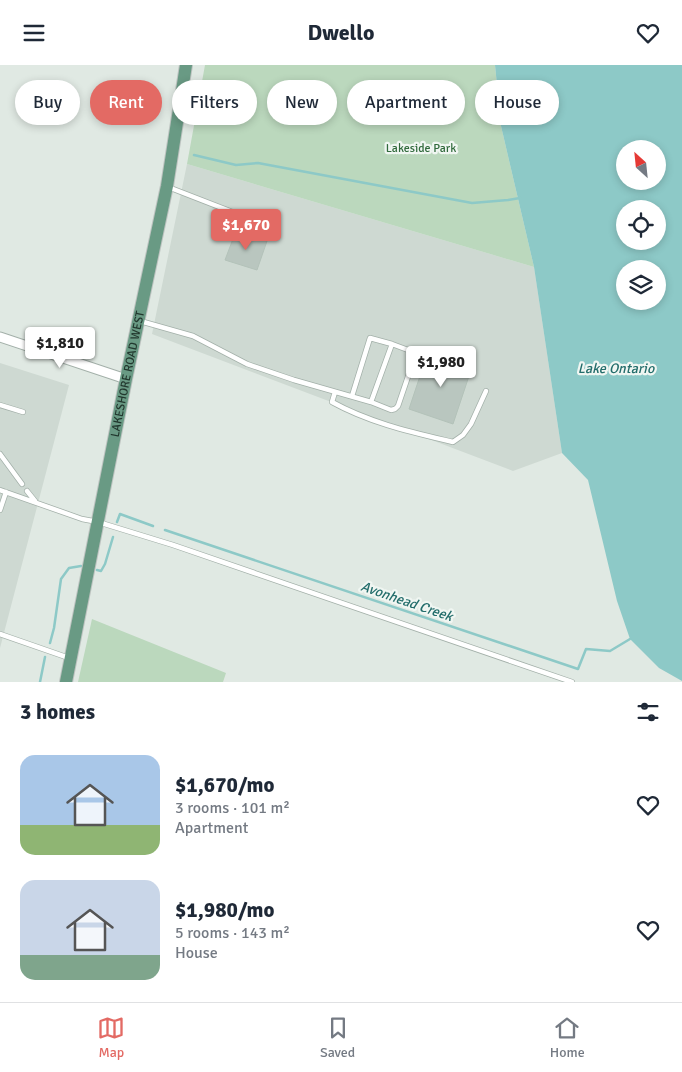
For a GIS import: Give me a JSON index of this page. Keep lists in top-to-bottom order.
{
  "streets": {
    "main road": ["LAKESHORE ROAD WEST"]
  },
  "water": ["Lake Ontario", "Avonhead Creek"],
  "parks": ["Lakeside Park"],
  "north": "top left",
  "page": {
    "header": "Dwello",
    "chip": [
      "Buy",
      "Rent",
      "Filters",
      "New",
      "Apartment",
      "House"
    ],
    "price": ["$1,670", "$1,810", "$1,980"],
    "heading": "3 homes",
    "list": [
      {
        "name": "$1,670/mo",
        "note": "3 rooms · 101 m² · Apartment"
      },
      {
        "name": "$1,980/mo",
        "note": "5 rooms · 143 m² · House"
      }
    ],
    "tabs": ["Map", "Saved", "Home"]
  }
}
